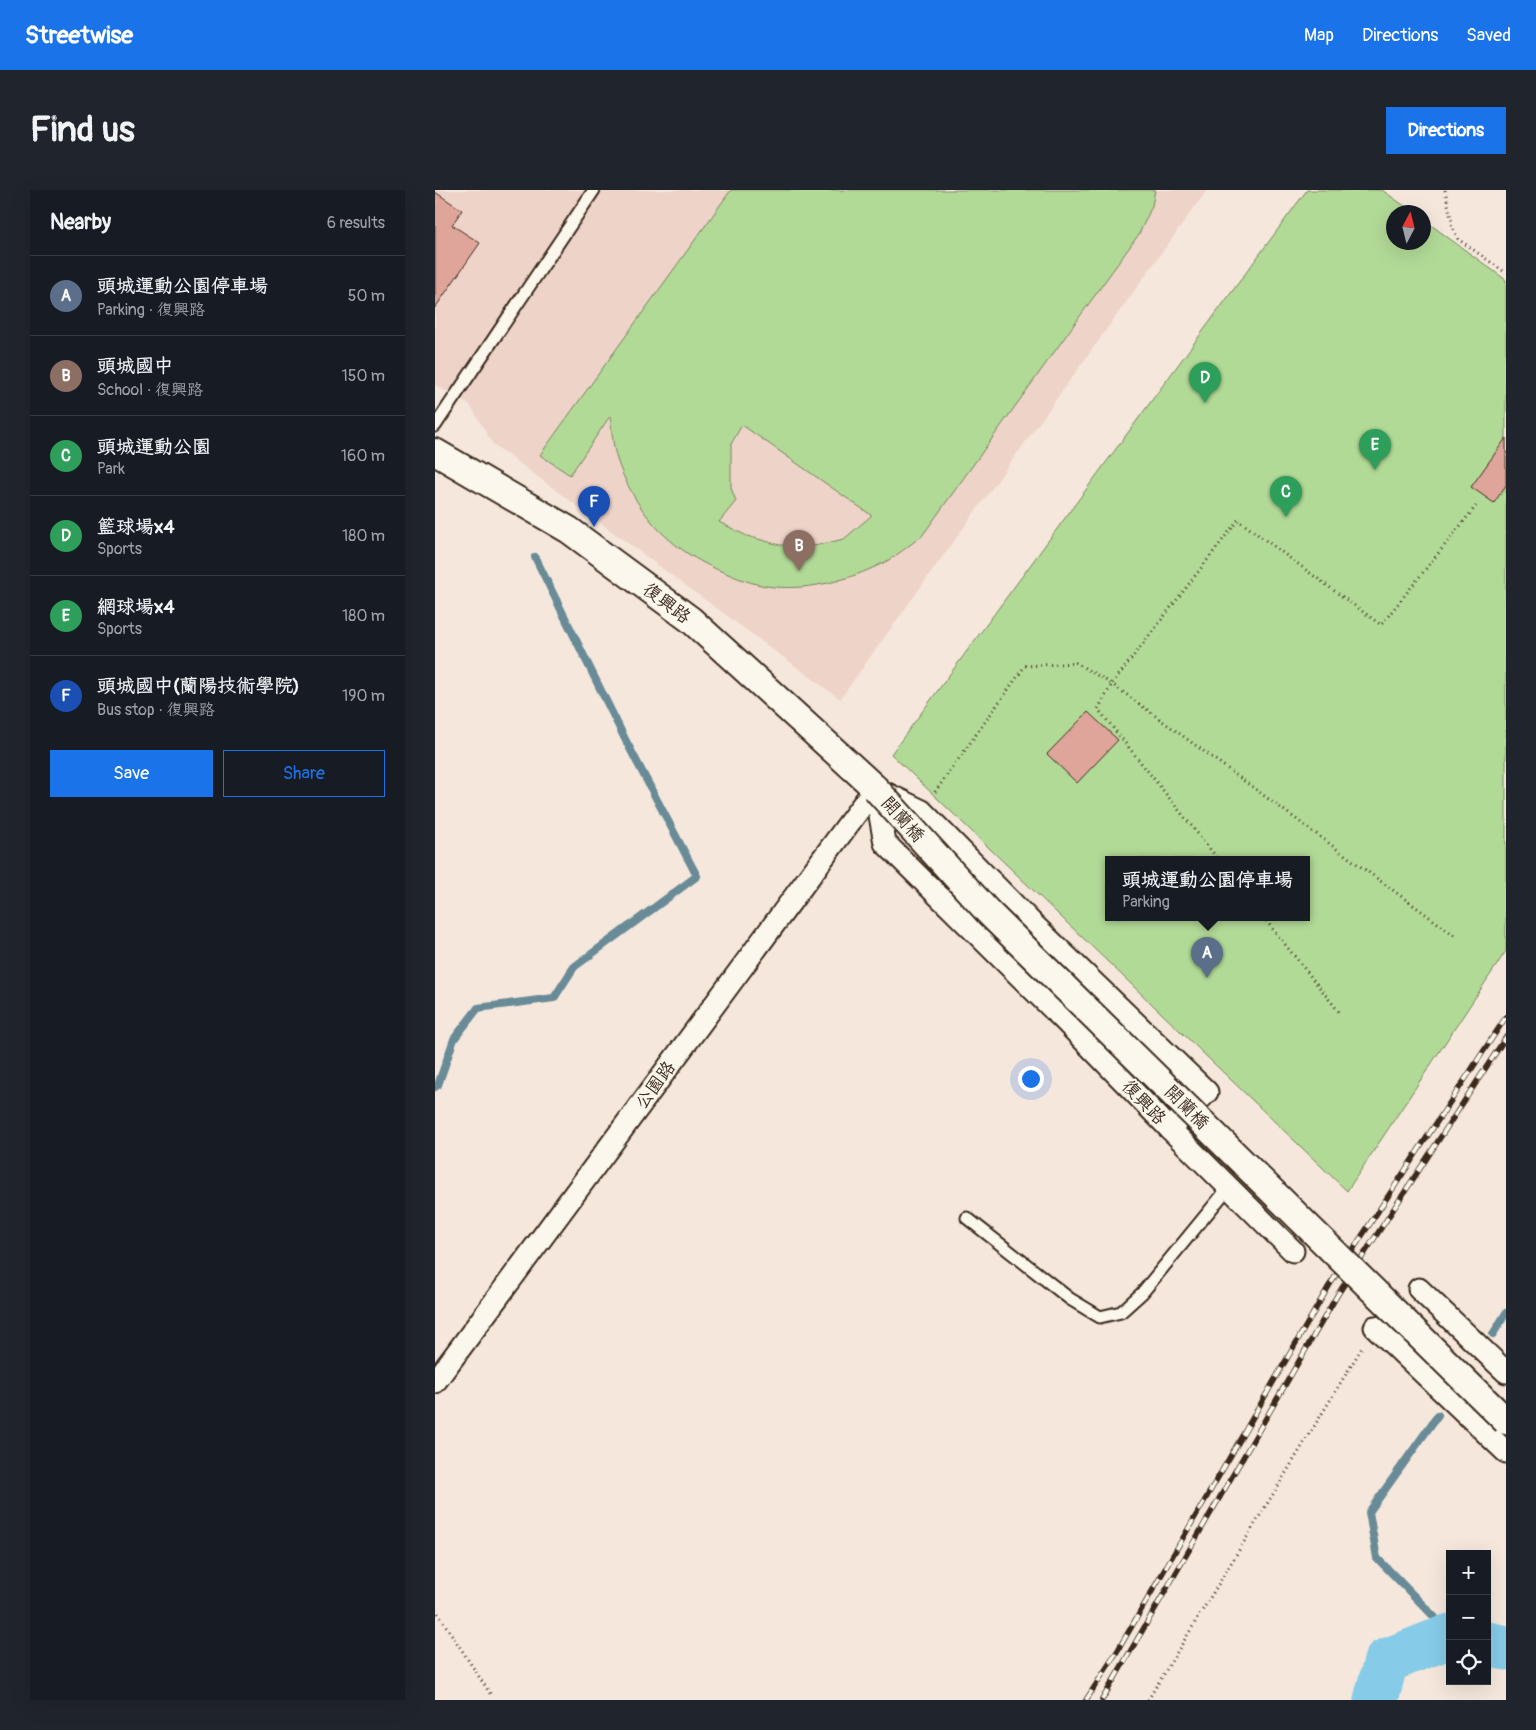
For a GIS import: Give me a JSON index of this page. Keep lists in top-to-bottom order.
{
  "streets": {
    "street": ["復興路", "開蘭橋", "公園路"]
  },
  "crossings": [
    ["復興路", "開蘭橋"],
    ["復興路", "公園路"],
    ["開蘭橋", "公園路"]
  ],
  "north": "top",
  "page": {
    "header": "Streetwise",
    "nav": ["Map", "Directions", "Saved"],
    "buttons": [
      "Directions",
      ["Save", "Share"]
    ],
    "title": "Find us",
    "heading": ["Nearby", "6 results"],
    "list": [
      {
        "mark": "A",
        "name": "頭城運動公園停車場",
        "note": "Parking · 復興路",
        "value": "50 m"
      },
      {
        "mark": "B",
        "name": "頭城國中",
        "note": "School · 復興路",
        "value": "150 m"
      },
      {
        "mark": "C",
        "name": "頭城運動公園",
        "note": "Park",
        "value": "160 m"
      },
      {
        "mark": "D",
        "name": "籃球場x4",
        "note": "Sports",
        "value": "180 m"
      },
      {
        "mark": "E",
        "name": "網球場x4",
        "note": "Sports",
        "value": "180 m"
      },
      {
        "mark": "F",
        "name": "頭城國中(蘭陽技術學院)",
        "note": "Bus stop · 復興路",
        "value": "190 m"
      }
    ],
    "pins": [
      "D",
      "E",
      "C",
      "F",
      "B",
      "A"
    ],
    "popup": ["頭城運動公園停車場", "Parking"],
    "map_buttons": ["+", "−"]
  }
}
